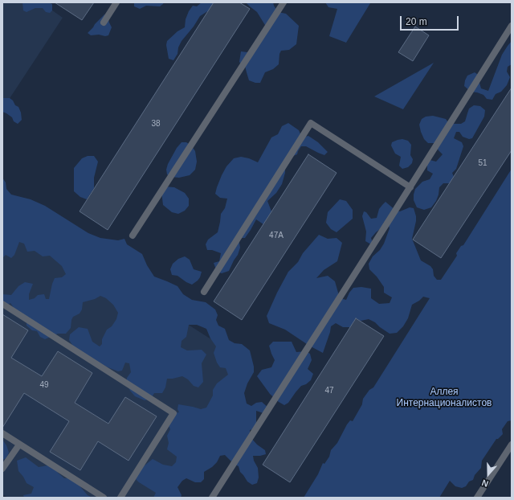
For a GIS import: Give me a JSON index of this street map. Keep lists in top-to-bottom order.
{
  "parks": ["Аллея Интернационалистов"],
  "house_numbers": [
    "38",
    "51",
    "47А",
    "49",
    "47"
  ],
  "scale_bar": "20 m",
  "north": "bottom"
}
